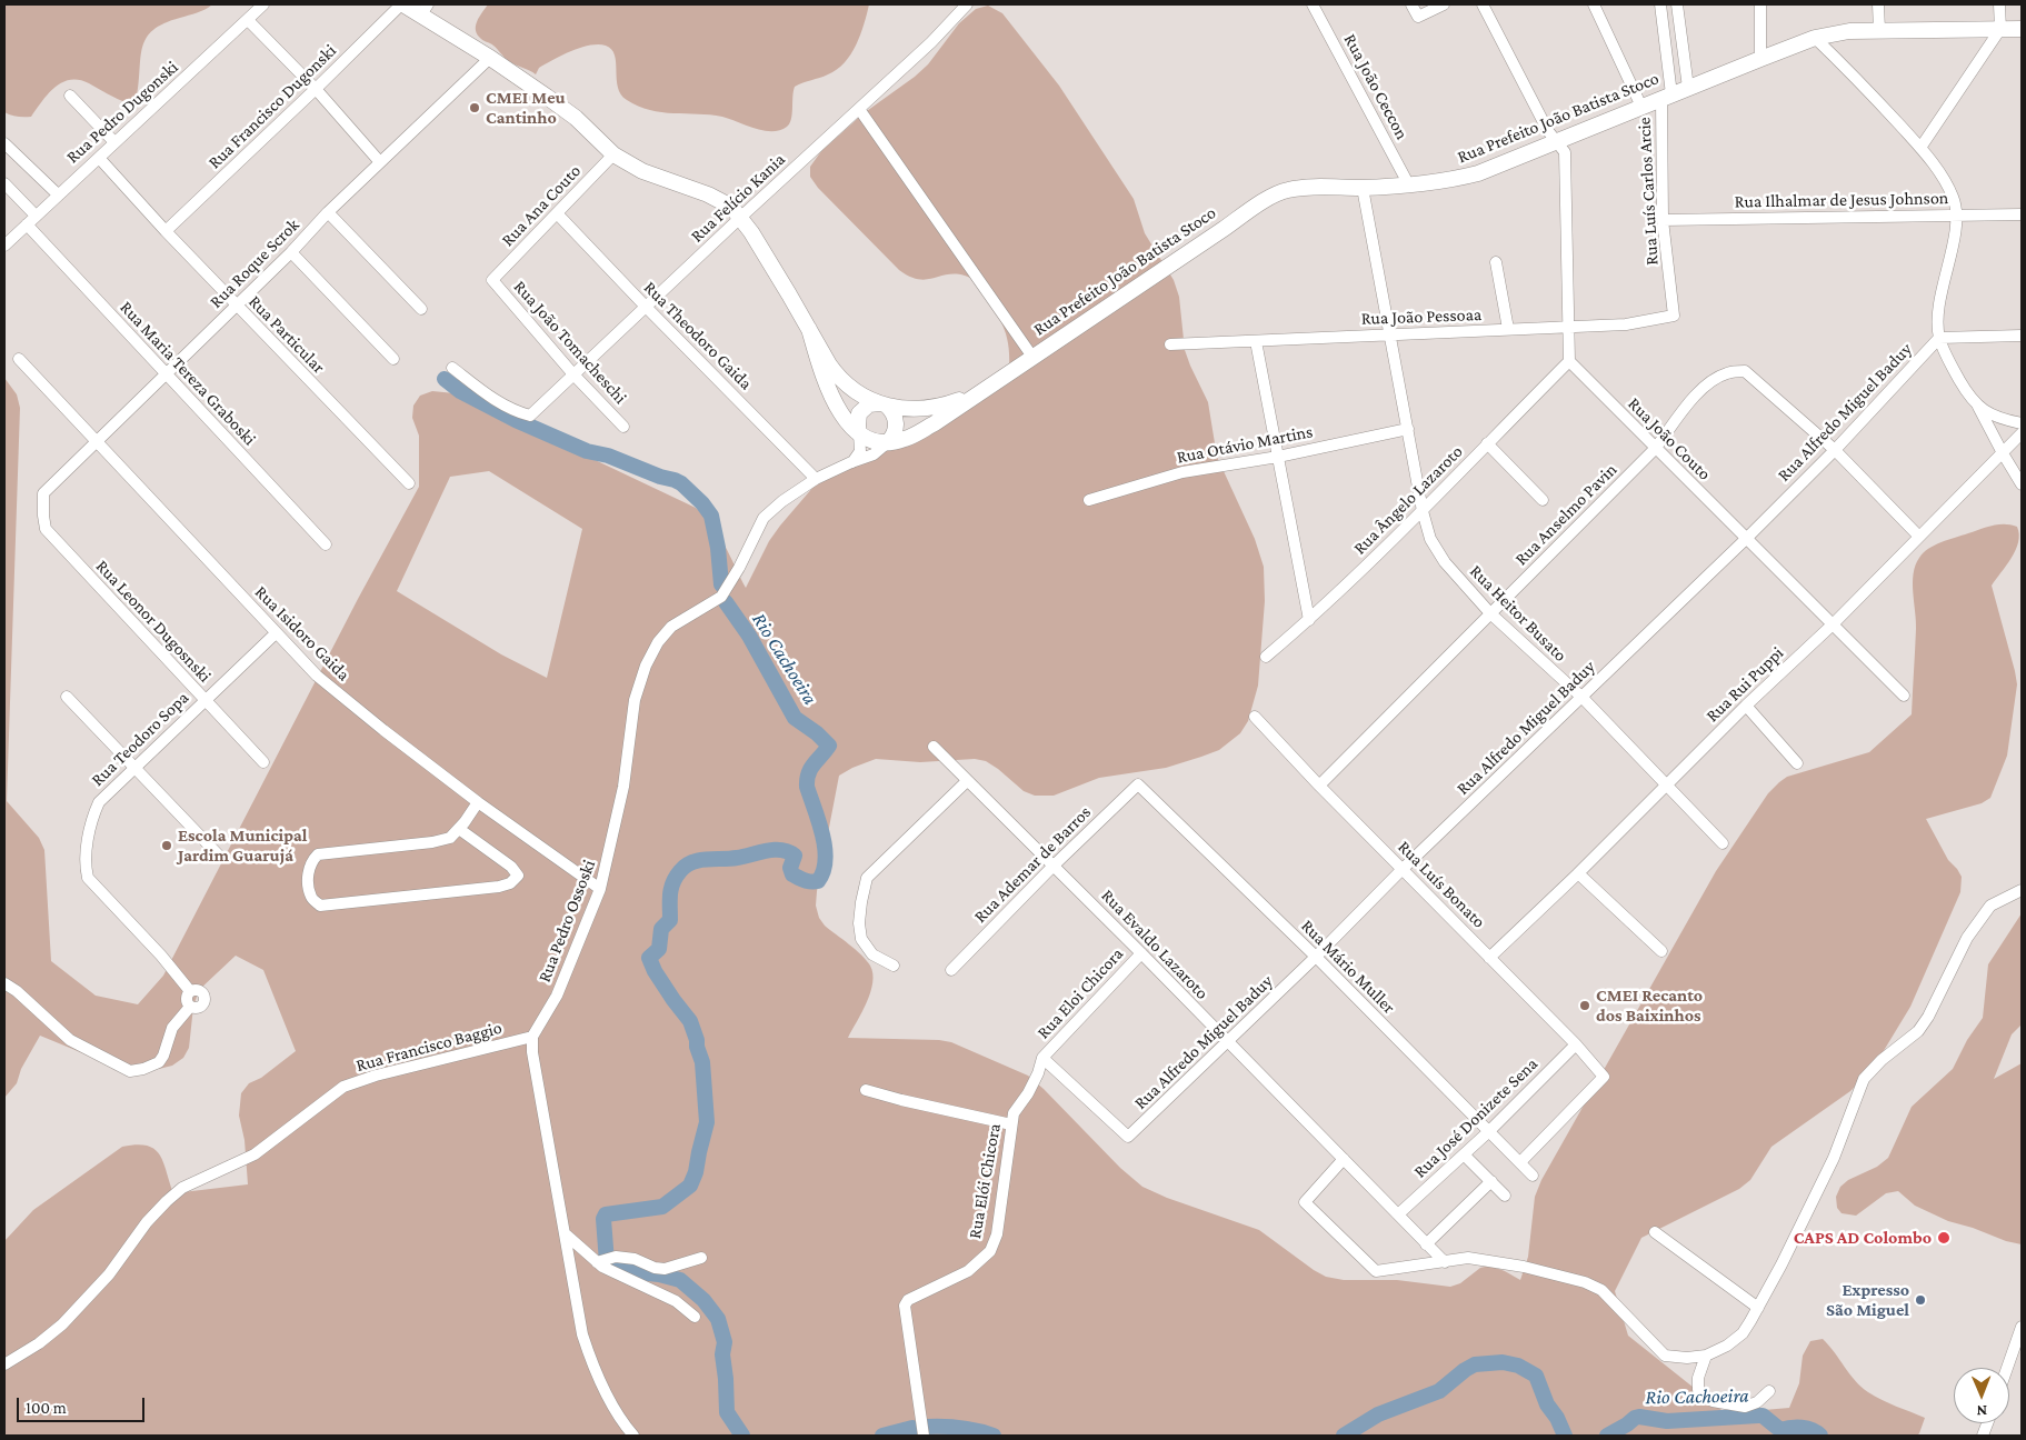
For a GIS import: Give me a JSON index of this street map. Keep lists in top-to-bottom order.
{
  "streets": {
    "main road": ["Rua Prefeito João Batista Stoco"],
    "street": [
      "Rua João Ceccon",
      "Rua Francisco Dugonski",
      "Rua Pedro Dugonski",
      "Rua Luís Carlos Arcie",
      "Rua Felício Kania",
      "Rua Ilhalmar de Jesus Johnson",
      "Rua Ana Couto",
      "Rua Roque Scrok",
      "Rua João Pessoaa",
      "Rua Particular",
      "Rua Theodoro Gaida",
      "Rua João Tomacheschi",
      "Rua Maria Tereza Graboski",
      "Rua Alfredo Miguel Baduy",
      "Rua João Couto",
      "Rua Otávio Martins",
      "Rua Ângelo Lazaroto",
      "Rua Anselmo Pavin",
      "Rua Heitor Busato",
      "Rua Leonor Dugosnski",
      "Rua Isidoro Gaida",
      "Rua Rui Puppi",
      "Rua Teodoro Sopa",
      "Rua Ademar de Barros",
      "Rua Luís Bonato",
      "Rua Pedro Ossoski",
      "Rua Evaldo Lazaroto",
      "Rua Mário Muller",
      "Rua Eloi Chicora",
      "Rua Francisco Baggio",
      "Rua José Donizete Sena",
      "Rua Elói Chicora"
    ]
  },
  "crossings": [
    ["Rua João Ceccon", "Rua Prefeito João Batista Stoco"],
    ["Rua Francisco Dugonski", "Rua Prefeito João Batista Stoco"],
    ["Rua Francisco Dugonski", "Rua Particular"],
    ["Rua Pedro Dugonski", "Rua Particular"],
    ["Rua Pedro Dugonski", "Rua Maria Tereza Graboski"],
    ["Rua Prefeito João Batista Stoco", "Rua Luís Carlos Arcie"],
    ["Rua Prefeito João Batista Stoco", "Rua Felício Kania"],
    ["Rua Prefeito João Batista Stoco", "Rua Ana Couto"],
    ["Rua Prefeito João Batista Stoco", "Rua Roque Scrok"],
    ["Rua Prefeito João Batista Stoco", "Rua Heitor Busato"],
    ["Rua Prefeito João Batista Stoco", "Rua Pedro Ossoski"],
    ["Rua Luís Carlos Arcie", "Rua Ilhalmar de Jesus Johnson"],
    ["Rua Luís Carlos Arcie", "Rua João Pessoaa"],
    ["Rua Felício Kania", "Rua Theodoro Gaida"],
    ["Rua Felício Kania", "Rua João Tomacheschi"],
    ["Rua Ana Couto", "Rua Theodoro Gaida"],
    ["Rua Ana Couto", "Rua João Tomacheschi"],
    ["Rua Roque Scrok", "Rua Particular"],
    ["Rua Roque Scrok", "Rua Maria Tereza Graboski"],
    ["Rua Roque Scrok", "Rua Leonor Dugosnski"],
    ["Rua Roque Scrok", "Rua Isidoro Gaida"],
    ["Rua João Pessoaa", "Rua Heitor Busato"],
    ["Rua Theodoro Gaida", "Rua Pedro Ossoski"],
    ["Rua Alfredo Miguel Baduy", "Rua João Couto"],
    ["Rua Alfredo Miguel Baduy", "Rua Anselmo Pavin"],
    ["Rua Alfredo Miguel Baduy", "Rua Heitor Busato"],
    ["Rua Alfredo Miguel Baduy", "Rua Luís Bonato"],
    ["Rua Alfredo Miguel Baduy", "Rua Evaldo Lazaroto"],
    ["Rua Alfredo Miguel Baduy", "Rua Mário Muller"],
    ["Rua Alfredo Miguel Baduy", "Rua Eloi Chicora"],
    ["Rua Alfredo Miguel Baduy", "Rua Elói Chicora"],
    ["Rua João Couto", "Rua Ângelo Lazaroto"],
    ["Rua João Couto", "Rua Anselmo Pavin"],
    ["Rua João Couto", "Rua Rui Puppi"],
    ["Rua Otávio Martins", "Rua Heitor Busato"],
    ["Rua Ângelo Lazaroto", "Rua Heitor Busato"],
    ["Rua Anselmo Pavin", "Rua Heitor Busato"],
    ["Rua Anselmo Pavin", "Rua Luís Bonato"],
    ["Rua Heitor Busato", "Rua Rui Puppi"],
    ["Rua Leonor Dugosnski", "Rua Teodoro Sopa"],
    ["Rua Isidoro Gaida", "Rua Teodoro Sopa"],
    ["Rua Isidoro Gaida", "Rua Pedro Ossoski"],
    ["Rua Rui Puppi", "Rua Luís Bonato"],
    ["Rua Ademar de Barros", "Rua Evaldo Lazaroto"],
    ["Rua Ademar de Barros", "Rua Mário Muller"],
    ["Rua Luís Bonato", "Rua Mário Muller"],
    ["Rua Luís Bonato", "Rua José Donizete Sena"],
    ["Rua Pedro Ossoski", "Rua Francisco Baggio"],
    ["Rua Evaldo Lazaroto", "Rua Eloi Chicora"],
    ["Rua Evaldo Lazaroto", "Rua José Donizete Sena"],
    ["Rua Mário Muller", "Rua José Donizete Sena"],
    ["Rua Eloi Chicora", "Rua Elói Chicora"]
  ],
  "water": ["Rio Cachoeira"],
  "places": [
    "CMEI Meu Cantinho",
    "Escola Municipal Jardim Guarujá",
    "CMEI Recanto dos Baixinhos",
    "CAPS AD Colombo",
    "Expresso São Miguel"
  ],
  "scale_bar": "100 m",
  "north": "bottom"
}
